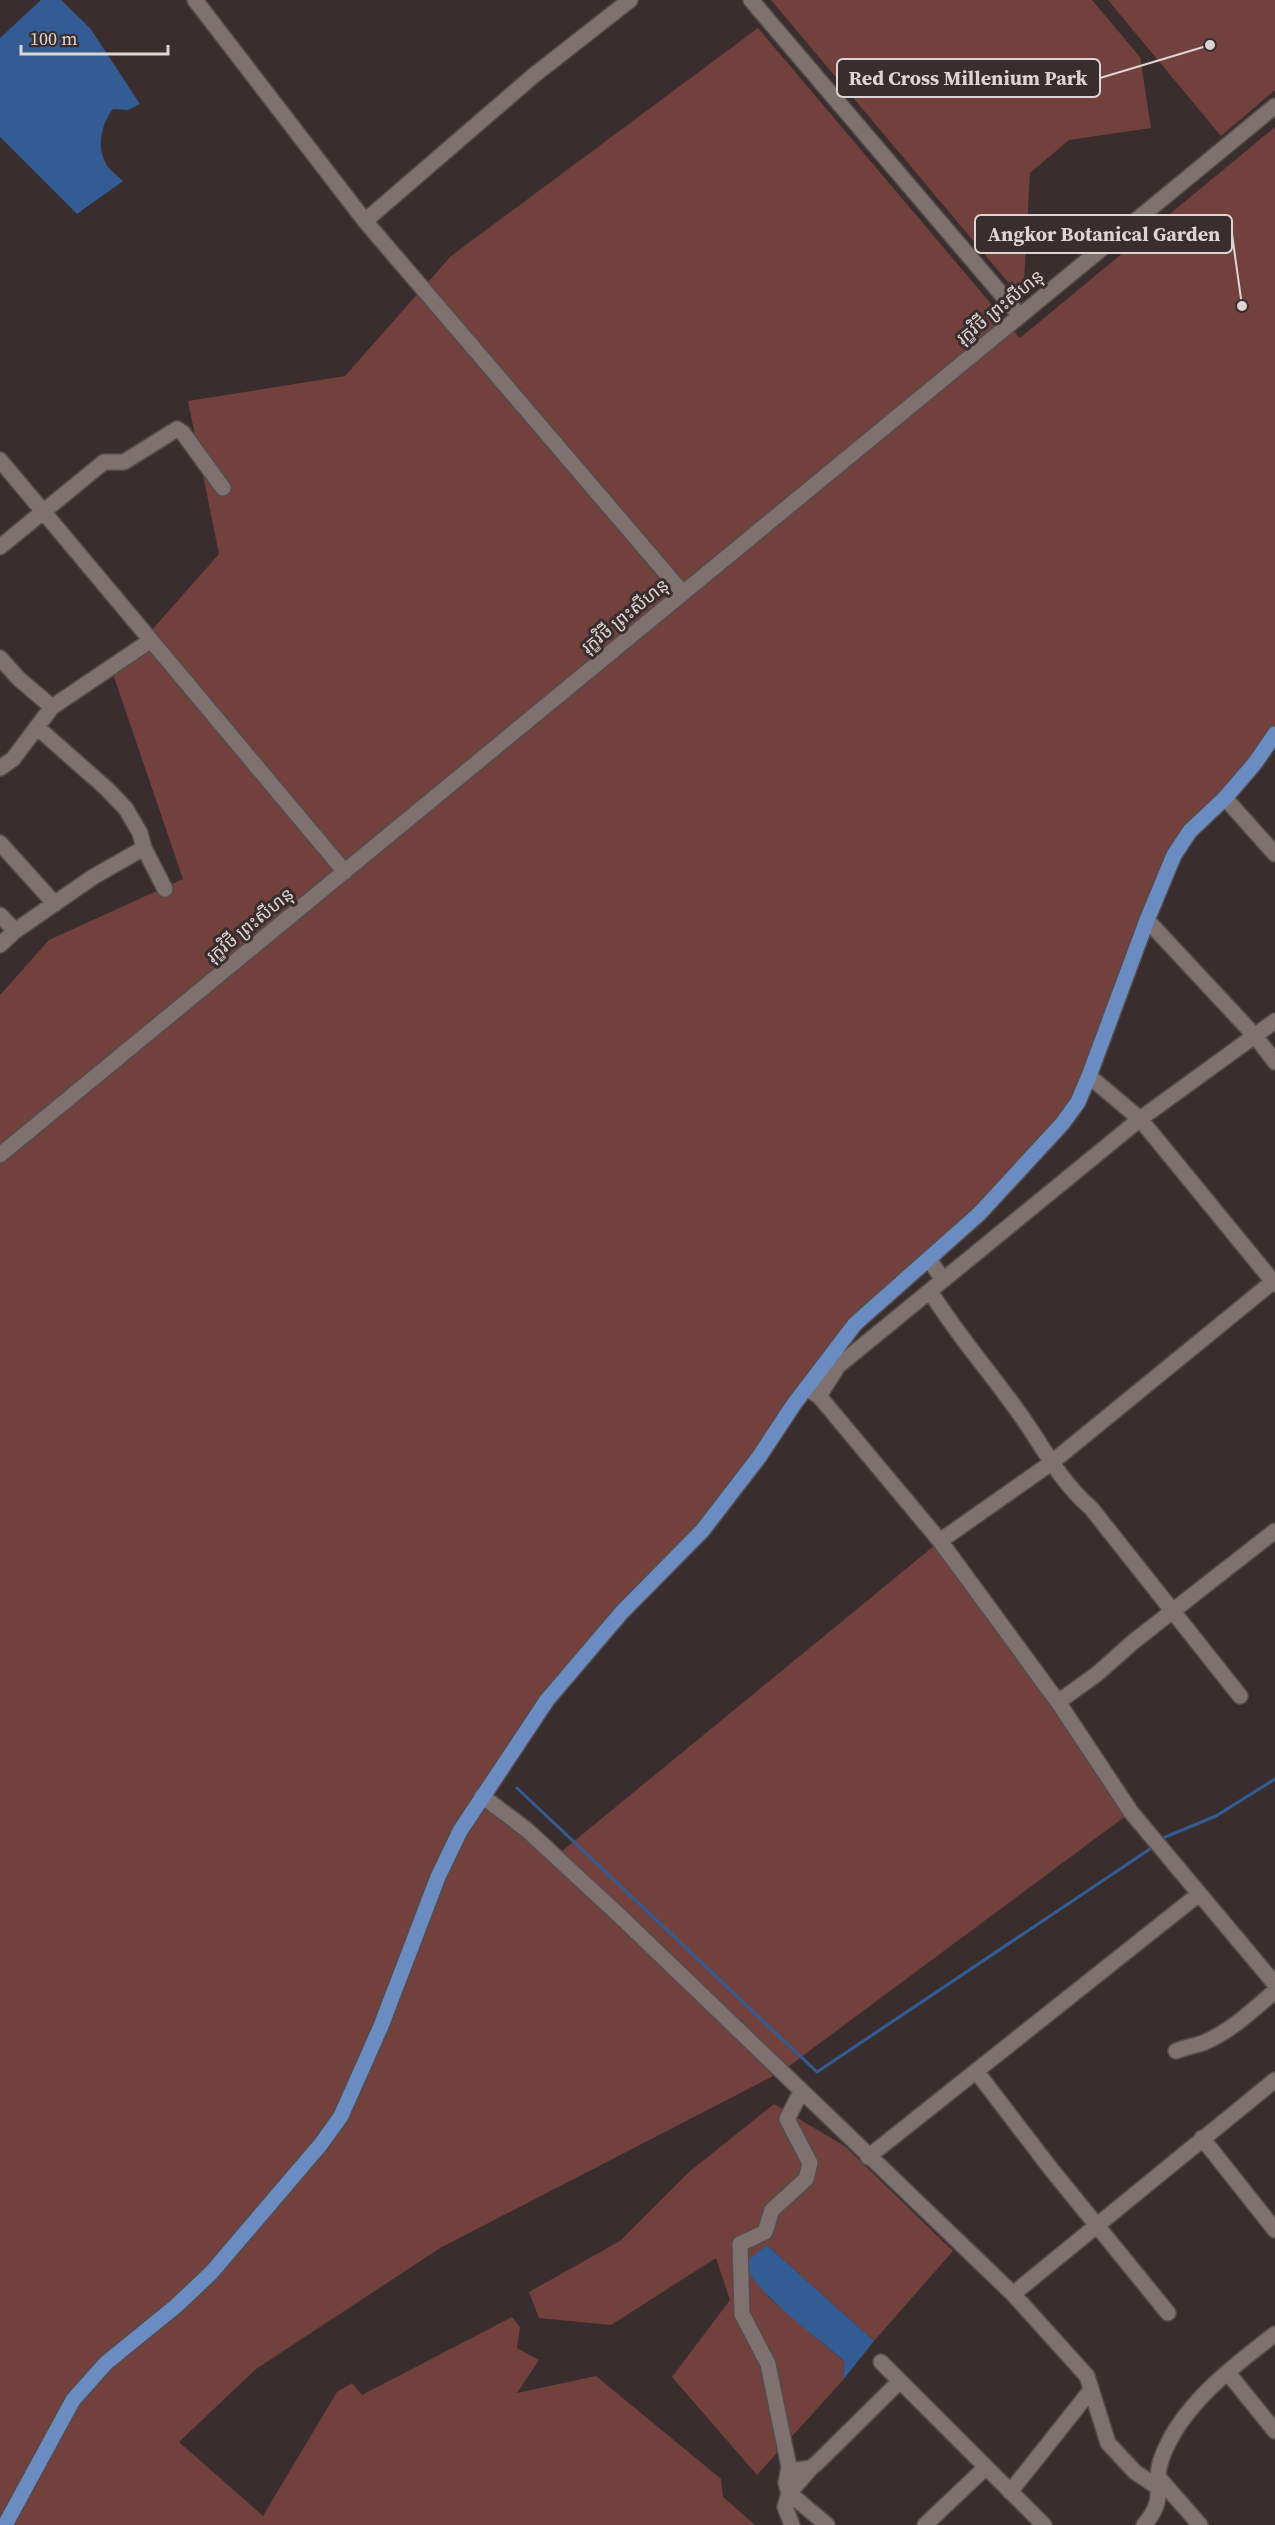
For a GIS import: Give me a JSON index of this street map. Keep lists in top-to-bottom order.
{
  "streets": {
    "street": ["រុក្ខវិថី ព្រះសីហនុ"]
  },
  "places": ["Red Cross Millenium Park", "Angkor Botanical Garden"],
  "scale_bar": "100 m"
}
